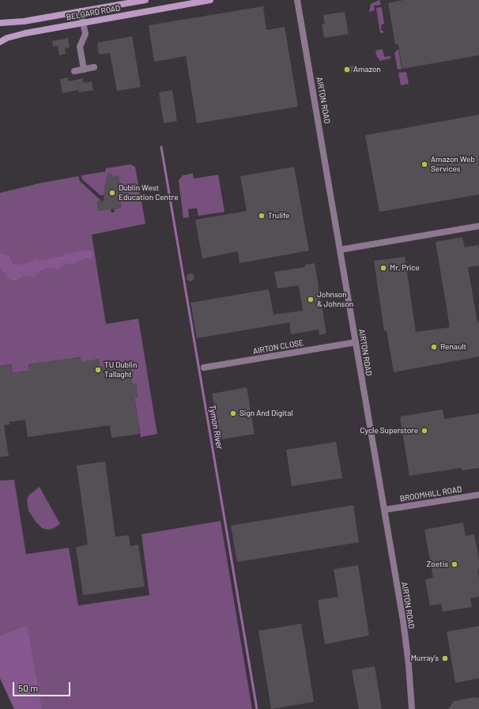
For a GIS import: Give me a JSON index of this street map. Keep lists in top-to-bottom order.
{
  "streets": {
    "main road": ["BELGARD ROAD"],
    "street": ["AIRTON ROAD", "AIRTON CLOSE", "BROOMHILL ROAD"]
  },
  "crossings": [
    ["AIRTON ROAD", "AIRTON CLOSE"],
    ["AIRTON ROAD", "BROOMHILL ROAD"]
  ],
  "water": ["Tymon River"],
  "places": [
    "Amazon",
    "Amazon Web Services",
    "Dublin West Education Centre",
    "Trulife",
    "Mr. Price",
    "Johnson & Johnson",
    "Renault",
    "TU Dublin Tallaght",
    "Sign And Digital",
    "Cycle Superstore",
    "Zoetis",
    "Murray's"
  ],
  "scale_bar": "50 m"
}
